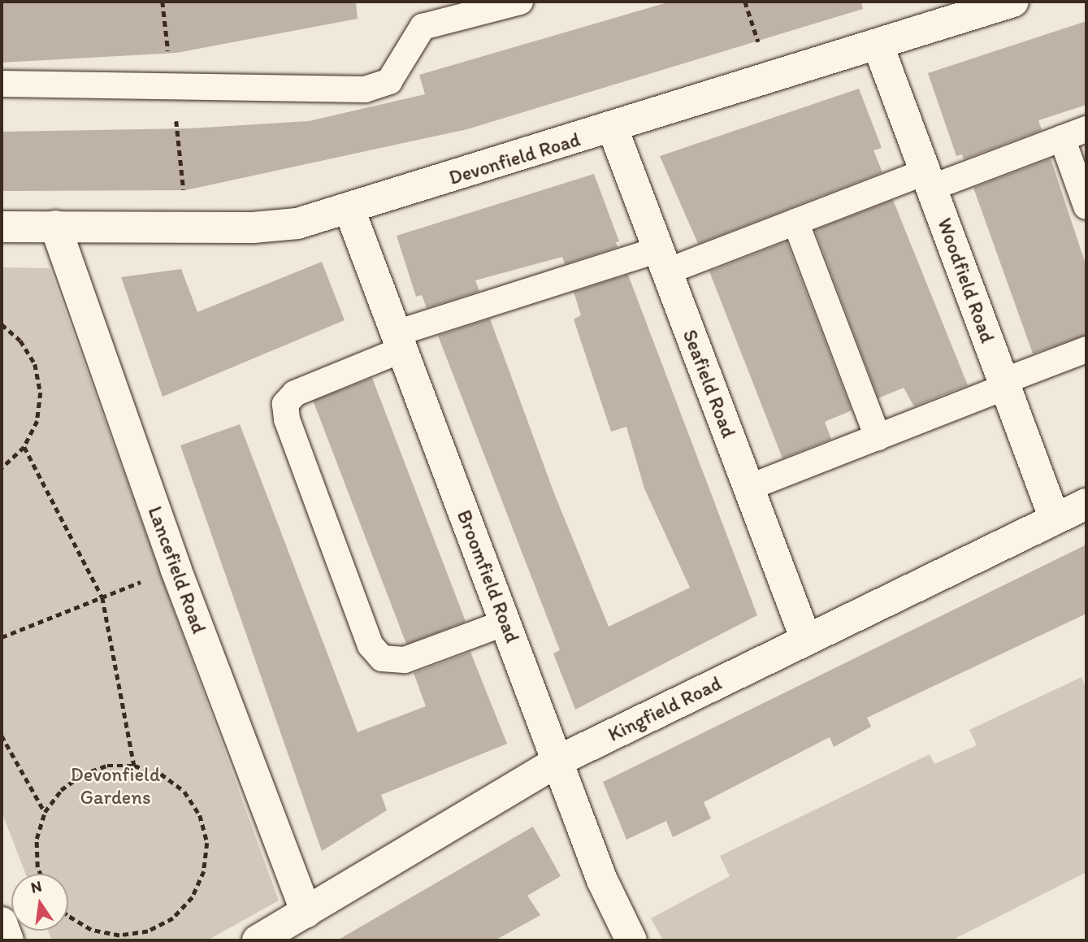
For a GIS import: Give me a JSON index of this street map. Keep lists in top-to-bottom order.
{
  "streets": {
    "street": [
      "Devonfield Road",
      "Woodfield Road",
      "Seafield Road",
      "Lancefield Road",
      "Broomfield Road",
      "Kingfield Road"
    ]
  },
  "crossings": [
    ["Devonfield Road", "Woodfield Road"],
    ["Devonfield Road", "Seafield Road"],
    ["Devonfield Road", "Lancefield Road"],
    ["Devonfield Road", "Broomfield Road"],
    ["Woodfield Road", "Kingfield Road"],
    ["Seafield Road", "Kingfield Road"],
    ["Lancefield Road", "Kingfield Road"],
    ["Broomfield Road", "Kingfield Road"]
  ],
  "parks": ["Devonfield Gardens"],
  "north": "top"
}
